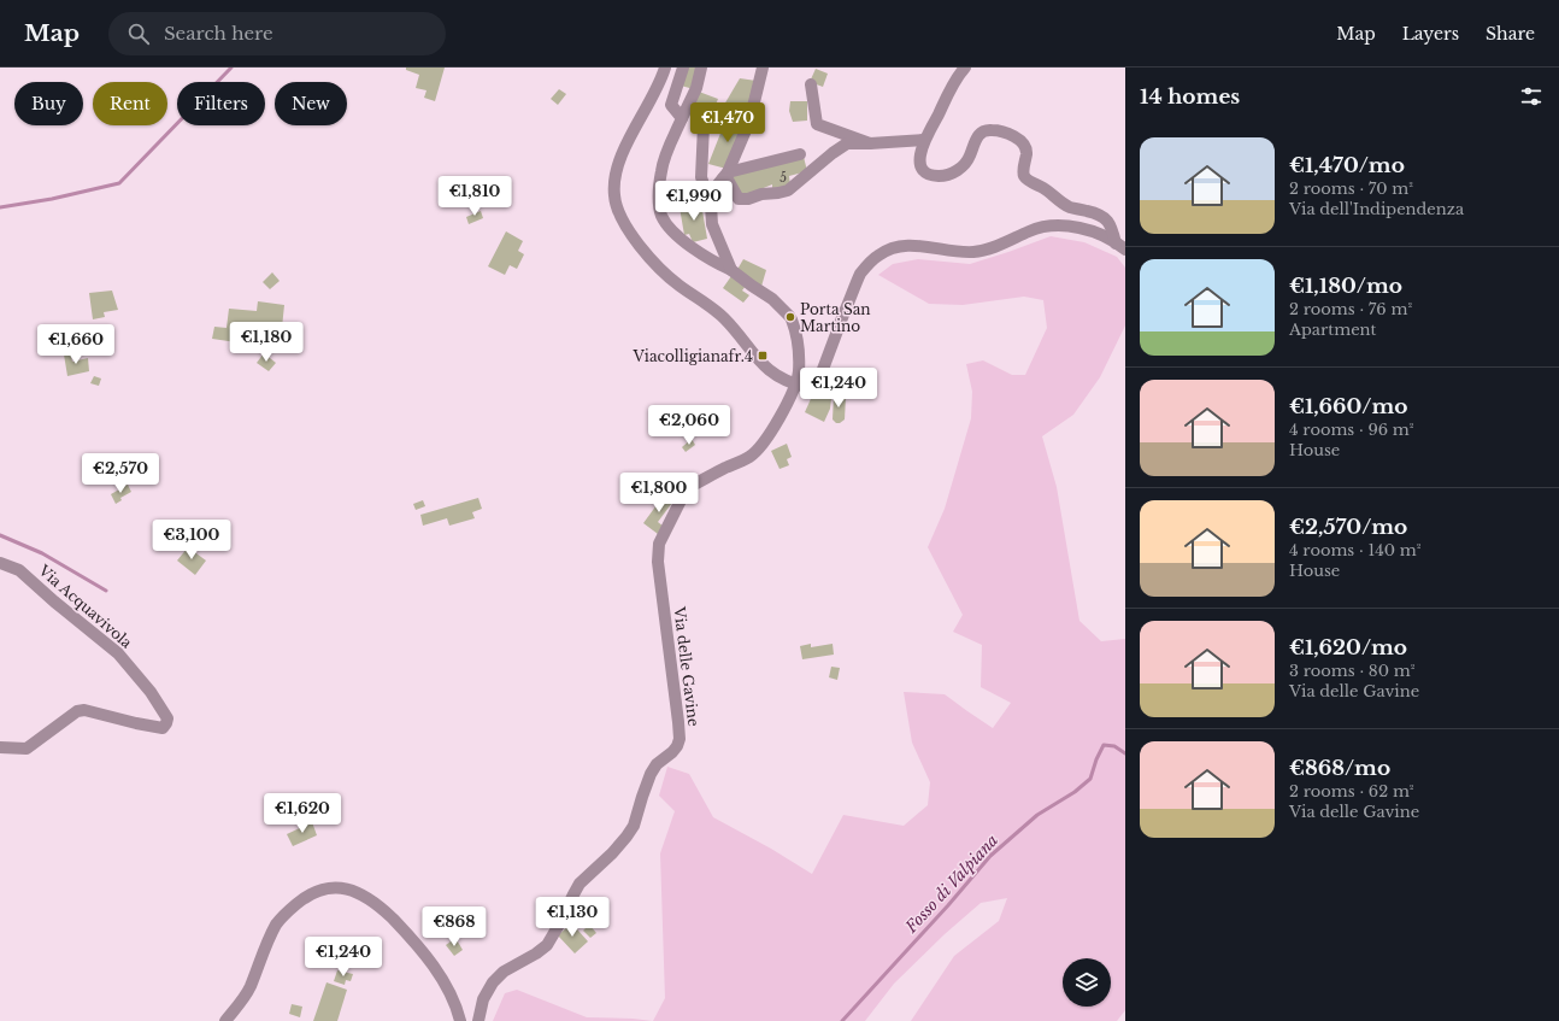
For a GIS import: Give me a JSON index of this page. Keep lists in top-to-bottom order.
{
  "streets": {
    "street": ["Via Acquavivola", "Via delle Gavine"]
  },
  "water": ["Fosso di Valpiana"],
  "places": {
    "other": ["Porta San Martino"],
    "transit": ["Viacolligianafr.4"]
  },
  "house_numbers": ["5"],
  "page": {
    "header": "Map",
    "search": "Search here",
    "nav": ["Map", "Layers", "Share"],
    "heading": "14 homes",
    "chip": [
      "Buy",
      "Rent",
      "Filters",
      "New"
    ],
    "price": [
      "€1,470",
      "€1,810",
      "€1,990",
      "€1,180",
      "€1,660",
      "€1,240",
      "€2,060",
      "€2,570",
      "€1,800",
      "€3,100",
      "€1,620",
      "€1,130",
      "€868",
      "€1,240"
    ],
    "list": [
      {
        "name": "€1,470/mo",
        "note": "2 rooms · 70 m² · Via dell'Indipendenza"
      },
      {
        "name": "€1,180/mo",
        "note": "2 rooms · 76 m² · Apartment"
      },
      {
        "name": "€1,660/mo",
        "note": "4 rooms · 96 m² · House"
      },
      {
        "name": "€2,570/mo",
        "note": "4 rooms · 140 m² · House"
      },
      {
        "name": "€1,620/mo",
        "note": "3 rooms · 80 m² · Via delle Gavine"
      },
      {
        "name": "€868/mo",
        "note": "2 rooms · 62 m² · Via delle Gavine"
      }
    ]
  }
}
